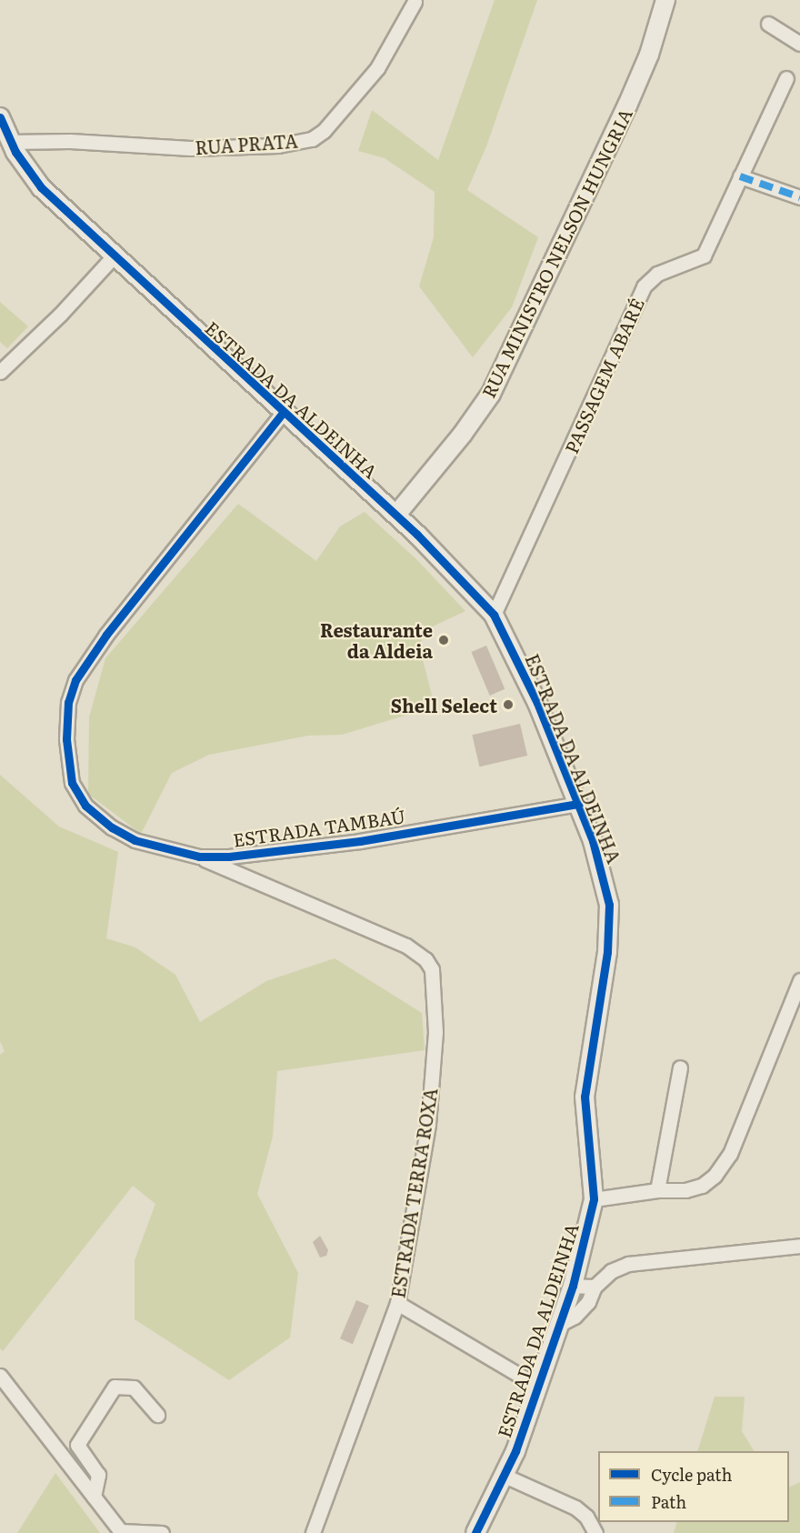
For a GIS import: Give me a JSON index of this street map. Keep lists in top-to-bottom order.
{
  "streets": {
    "street": [
      "RUA PRATA",
      "RUA MINISTRO NELSON HUNGRIA",
      "PASSAGEM ABARÉ",
      "ESTRADA DA ALDEINHA",
      "ESTRADA TAMBAÚ",
      "ESTRADA TERRA ROXA"
    ]
  },
  "crossings": [
    ["RUA PRATA", "ESTRADA DA ALDEINHA"],
    ["RUA MINISTRO NELSON HUNGRIA", "ESTRADA DA ALDEINHA"],
    ["PASSAGEM ABARÉ", "ESTRADA DA ALDEINHA"],
    ["ESTRADA DA ALDEINHA", "ESTRADA TAMBAÚ"],
    ["ESTRADA TAMBAÚ", "ESTRADA TERRA ROXA"]
  ],
  "places": ["Restaurante da Aldeia", "Shell Select"],
  "legend": ["Cycle path", "Path"]
}
